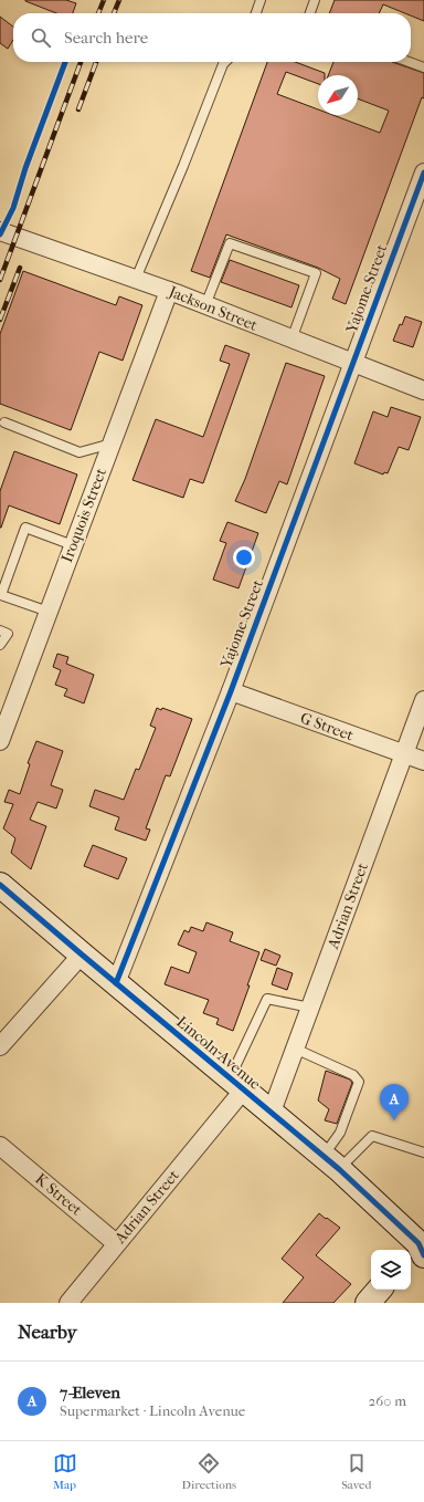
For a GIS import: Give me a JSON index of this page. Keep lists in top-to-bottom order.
{
  "streets": {
    "main road": ["Lincoln Avenue"],
    "street": [
      "Yajome Street",
      "Jackson Street",
      "Iroquois Street",
      "G Street",
      "Adrian Street",
      "K Street"
    ]
  },
  "crossings": [
    ["Yajome Street", "Jackson Street"],
    ["Yajome Street", "G Street"],
    ["Yajome Street", "Lincoln Avenue"],
    ["Jackson Street", "Iroquois Street"],
    ["G Street", "Adrian Street"],
    ["Adrian Street", "Lincoln Avenue"],
    ["Adrian Street", "K Street"]
  ],
  "north": "bottom left",
  "page": {
    "search": "Search here",
    "pins": "A",
    "heading": "Nearby",
    "list": [
      {
        "mark": "A",
        "name": "7-Eleven",
        "note": "Supermarket · Lincoln Avenue",
        "value": "260 m"
      }
    ],
    "nav": ["Map", "Directions", "Saved"]
  }
}
